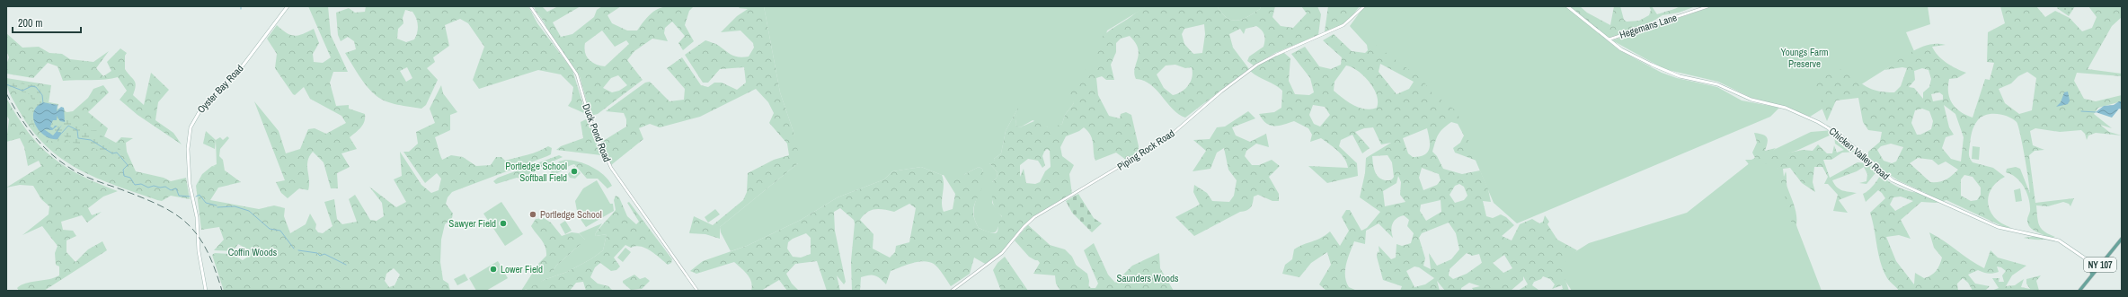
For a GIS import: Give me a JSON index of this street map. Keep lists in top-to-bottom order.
{
  "streets": {
    "main road": ["Oyster Bay Road", "Chicken Valley Road", "NY 107"],
    "street": ["Hegemans Lane", "Duck Pond Road", "Piping Rock Road"]
  },
  "crossings": [
    ["Hegemans Lane", "Chicken Valley Road"],
    ["Chicken Valley Road", "NY 107"]
  ],
  "parks": ["Youngs Farm Preserve", "Coffin Woods", "Saunders Woods"],
  "places": [
    "Portledge School Softball Field",
    "Portledge School",
    "Sawyer Field",
    "Lower Field"
  ],
  "scale_bar": "200 m"
}
